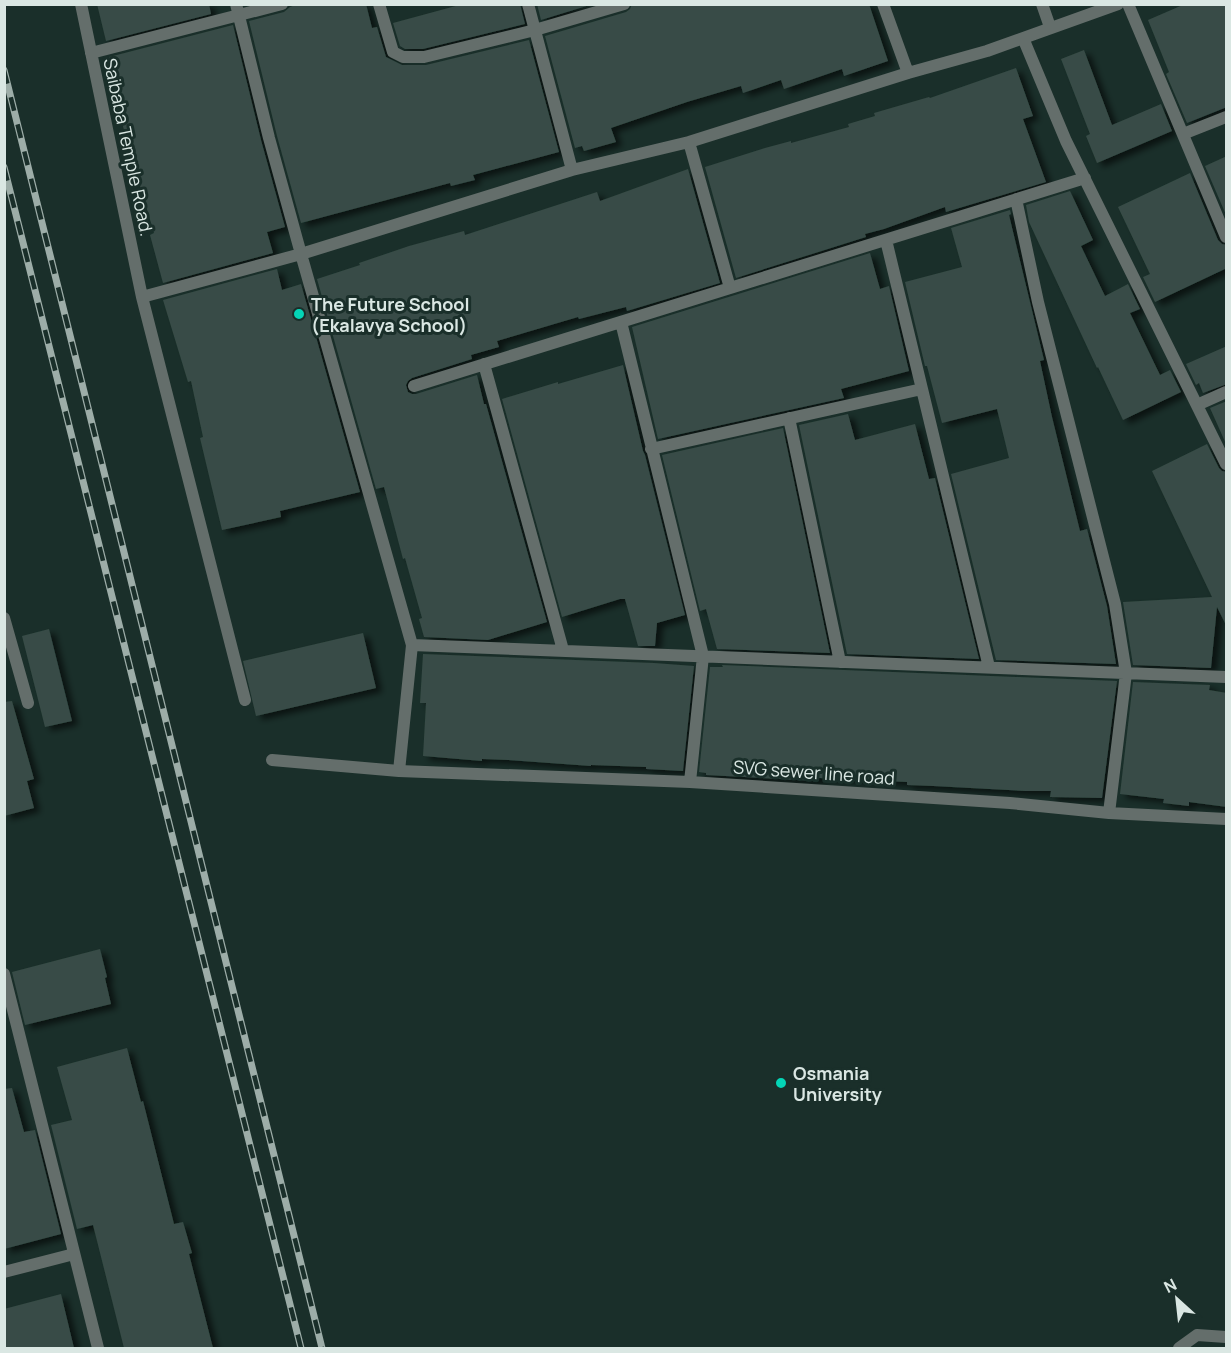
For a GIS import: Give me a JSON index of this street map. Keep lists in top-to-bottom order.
{
  "streets": {
    "street": ["Saibaba Temple Road.", "SVG sewer line road"]
  },
  "places": ["The Future School (Ekalavya School)", "Osmania University"],
  "north": "top left"
}
